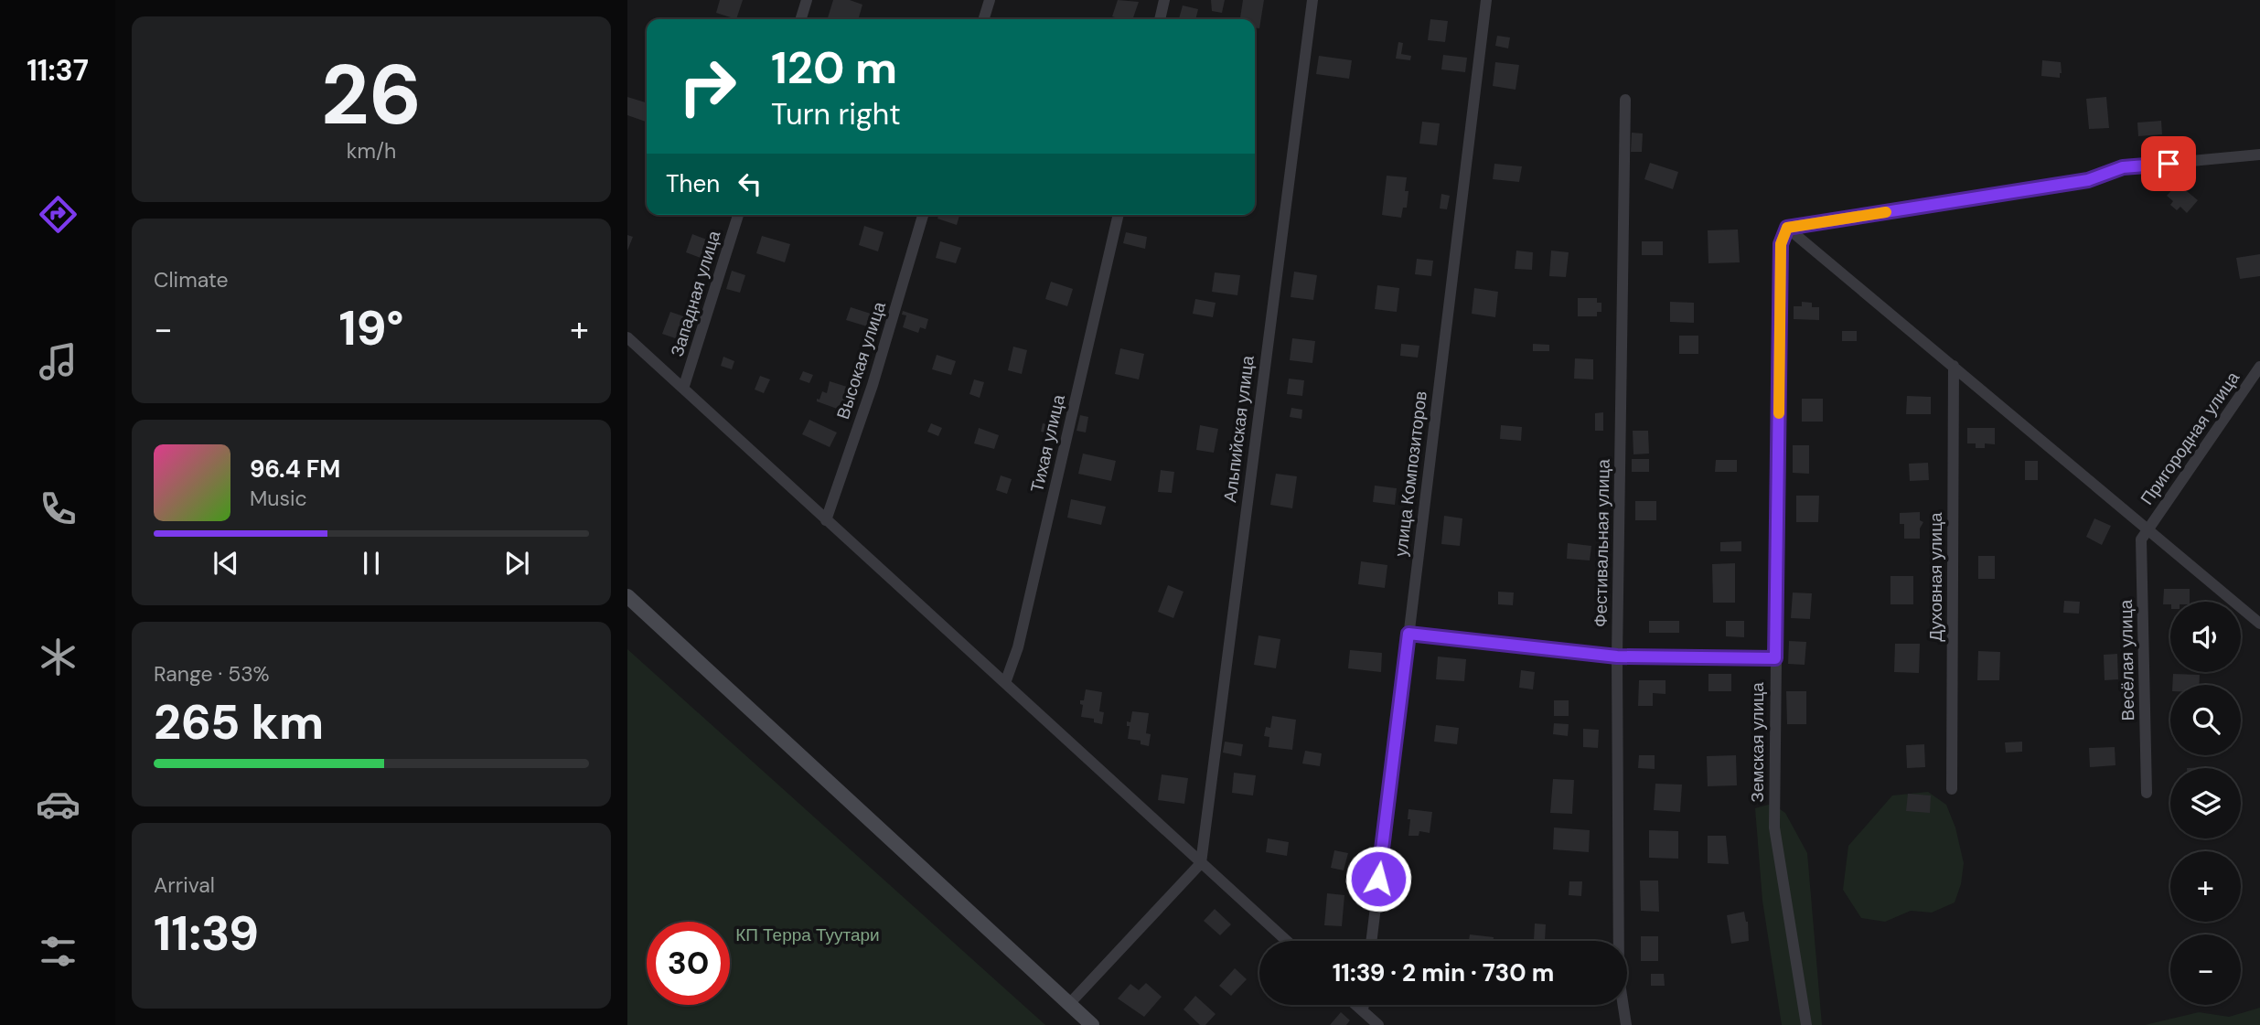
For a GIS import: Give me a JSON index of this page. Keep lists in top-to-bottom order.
{
  "streets": {
    "street": [
      "Западная улица",
      "Высокая улица",
      "Альпийская улица",
      "Пригородная улица",
      "Тихая улица",
      "улица Композиторов",
      "Фестивальная улица",
      "Духовная улица",
      "Весёлая улица",
      "Земская улица"
    ]
  },
  "crossings": [
    ["Пригородная улица", "Весёлая улица"]
  ],
  "parks": ["КП Терра Туутари"],
  "page": {
    "tabs": "11:37",
    "tile": [
      ["26", "km/h"],
      "Climate",
      ["Range · 53%", "265 km"],
      ["Arrival", "11:39"]
    ],
    "turn": ["120 m", "Turn right"],
    "then": "Then",
    "heat": ["−", "19°", "+"],
    "song": ["96.4 FM", "Music"],
    "map_buttons": ["+", "−"],
    "limit": "30",
    "trip": "11:39 · 2 min · 730 m"
  }
}
